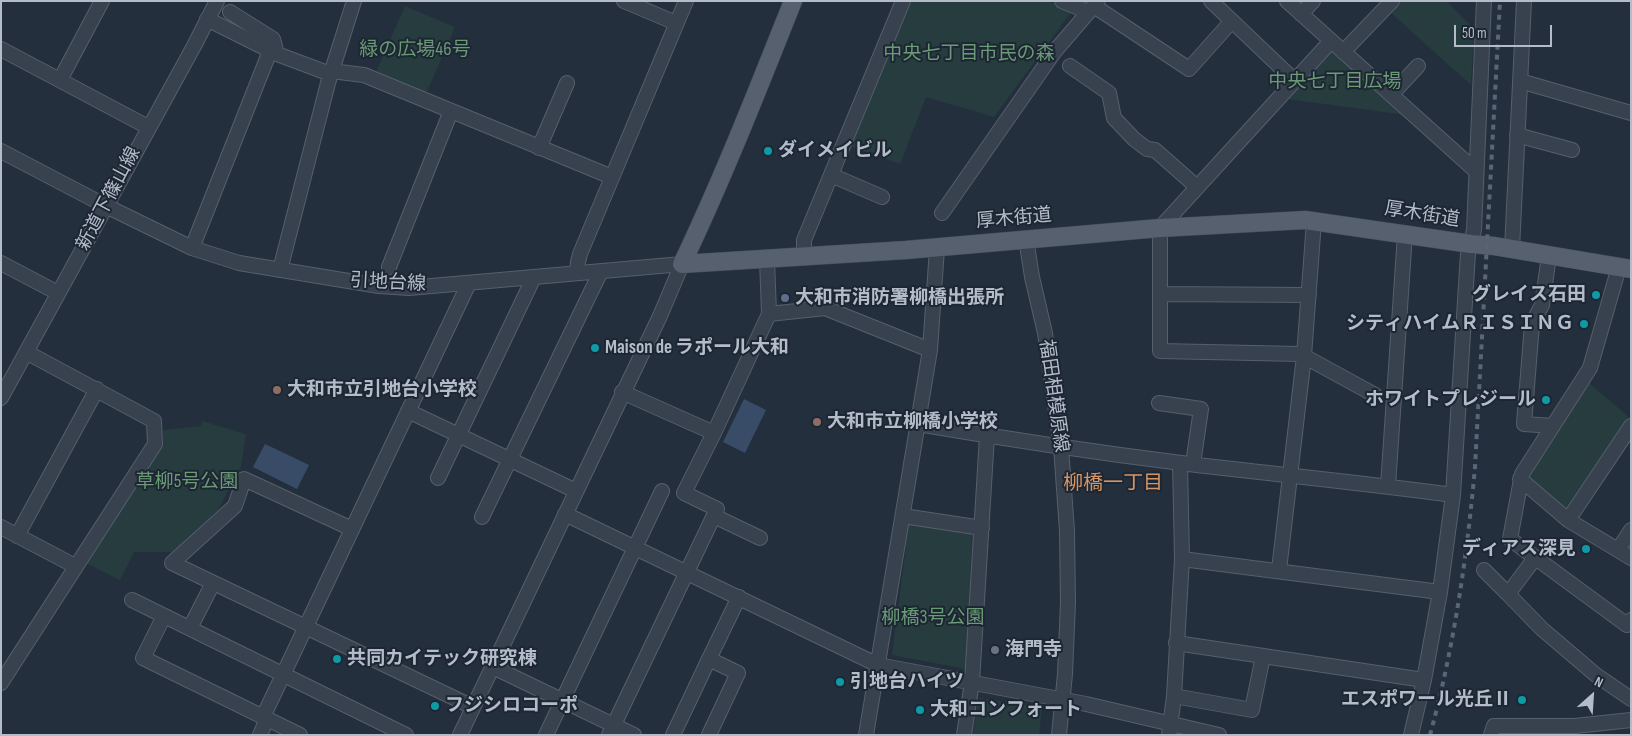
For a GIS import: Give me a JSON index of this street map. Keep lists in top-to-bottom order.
{
  "streets": {
    "main road": ["厚木街道"],
    "street": ["新道下篠山線", "引地台線", "福田相模原線"]
  },
  "crossings": [
    ["新道下篠山線", "引地台線"],
    ["厚木街道", "引地台線"],
    ["厚木街道", "福田相模原線"]
  ],
  "districts": ["柳橋一丁目"],
  "parks": [
    "緑の広場46号",
    "中央七丁目市民の森",
    "中央七丁目広場",
    "草柳5号公園",
    "柳橋3号公園"
  ],
  "places": [
    "ダイメイビル",
    "グレイス石田",
    "大和市消防署柳橋出張所",
    "シティハイムＲＩＳＩＮＧ",
    "Maison de ラポール大和",
    "大和市立引地台小学校",
    "ホワイトプレジール",
    "大和市立柳橋小学校",
    "ディアス深見",
    "海門寺",
    "共同カイテック研究棟",
    "引地台ハイツ",
    "エスポワール光丘Ⅱ",
    "フジシロコーポ",
    "大和コンフォート"
  ],
  "scale_bar": "50 m",
  "north": "top right"
}
